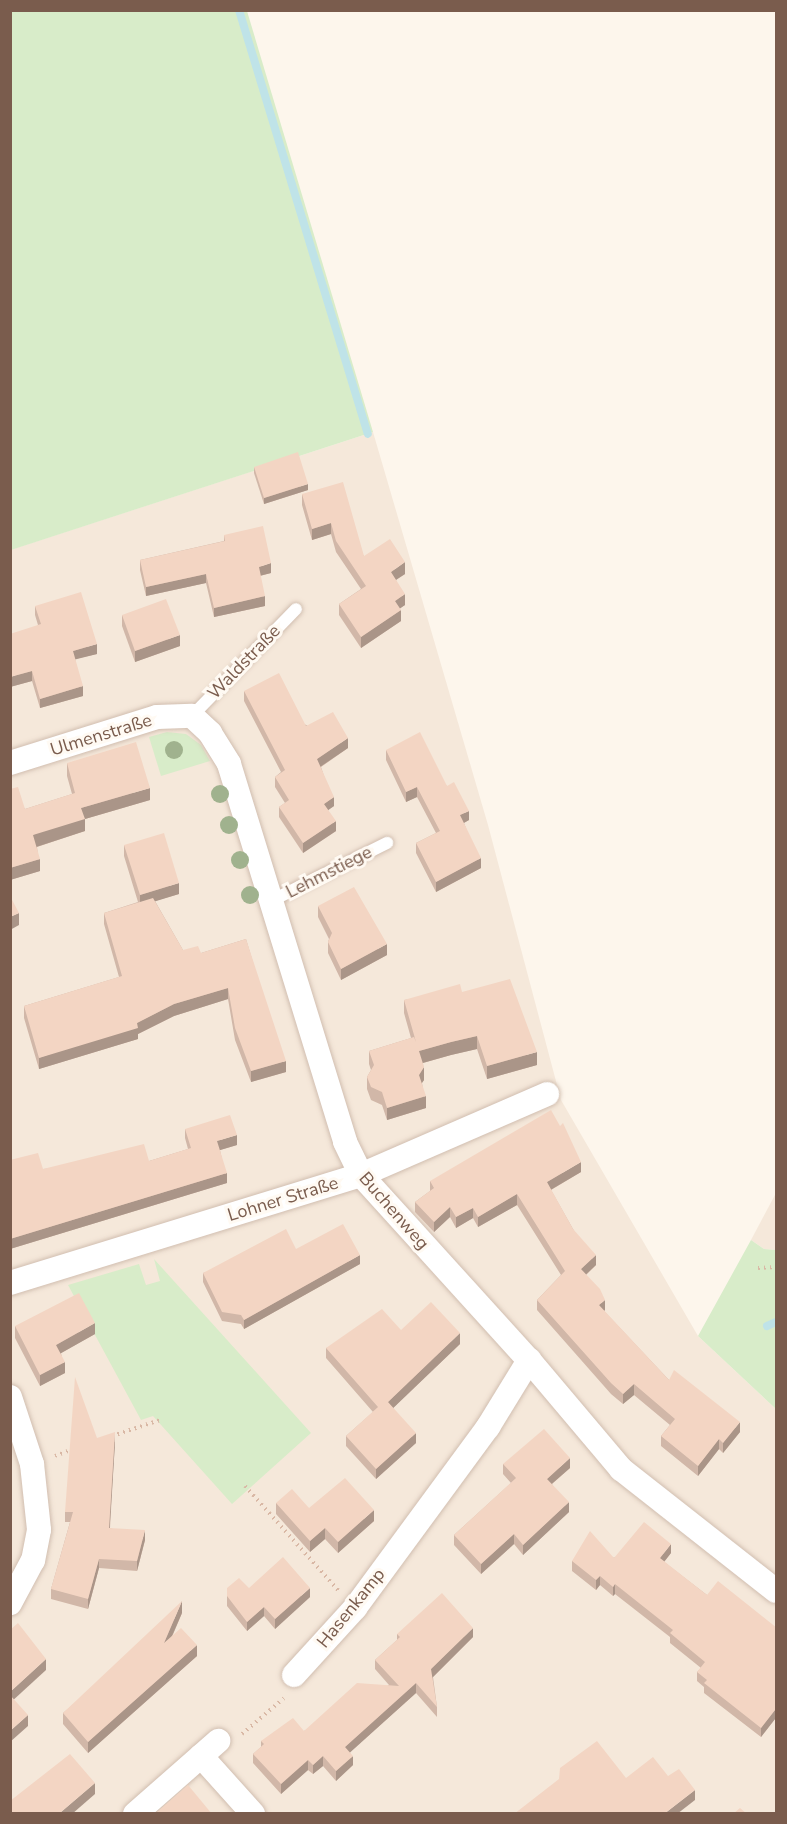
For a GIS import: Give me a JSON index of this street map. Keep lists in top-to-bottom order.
{
  "streets": {
    "street": [
      "Ulmenstraße",
      "Lohner Straße",
      "Buchenweg",
      "Hasenkamp"
    ],
    "lane": ["Waldstraße", "Lehmstiege"]
  },
  "crossings": [
    ["Waldstraße", "Ulmenstraße"],
    ["Waldstraße", "Buchenweg"],
    ["Ulmenstraße", "Buchenweg"],
    ["Lehmstiege", "Buchenweg"],
    ["Lohner Straße", "Buchenweg"],
    ["Buchenweg", "Hasenkamp"]
  ]
}
